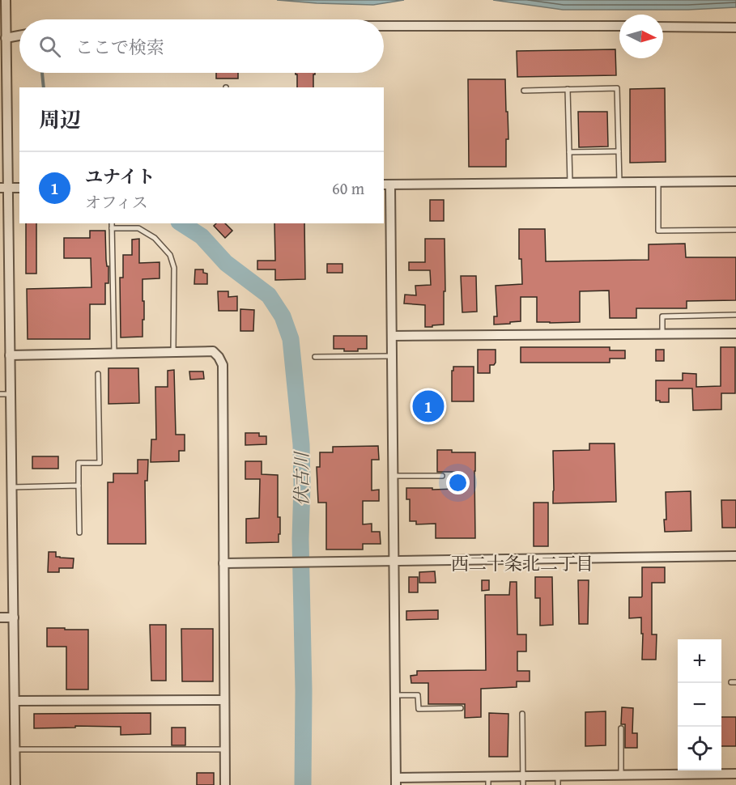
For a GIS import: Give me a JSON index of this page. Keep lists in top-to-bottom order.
{
  "districts": ["西二十条北二丁目"],
  "water": ["伏古川"],
  "north": "right",
  "page": {
    "search": "ここで検索",
    "heading": "周辺",
    "list": [
      {
        "mark": "1",
        "name": "ユナイト",
        "note": "オフィス",
        "value": "60 m"
      }
    ],
    "pins": "1",
    "map_buttons": ["+", "−"]
  }
}
